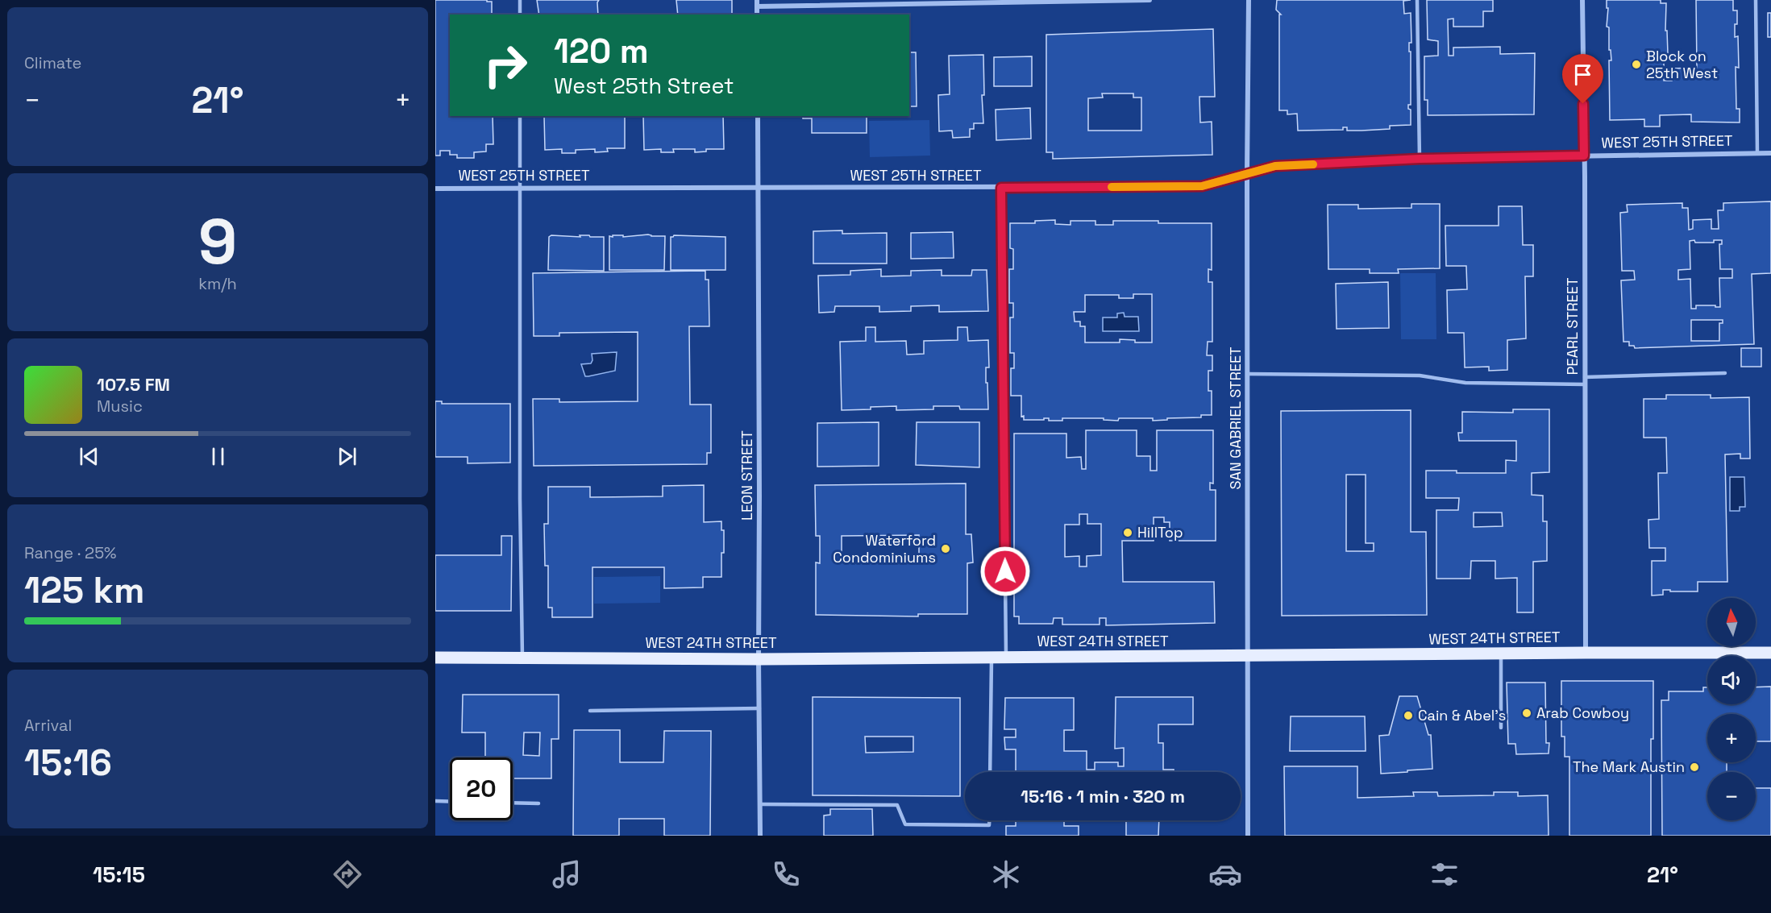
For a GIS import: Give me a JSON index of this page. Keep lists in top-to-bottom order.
{
  "streets": {
    "main road": ["WEST 24TH STREET"],
    "street": [
      "WEST 25TH STREET",
      "PEARL STREET",
      "SAN GABRIEL STREET",
      "LEON STREET"
    ]
  },
  "crossings": [
    ["WEST 25TH STREET", "PEARL STREET"],
    ["WEST 25TH STREET", "SAN GABRIEL STREET"],
    ["WEST 25TH STREET", "LEON STREET"],
    ["PEARL STREET", "WEST 24TH STREET"],
    ["SAN GABRIEL STREET", "WEST 24TH STREET"],
    ["LEON STREET", "WEST 24TH STREET"]
  ],
  "places": [
    "Block on 25th West",
    "HillTop",
    "Waterford Condominiums",
    "Arab Cowboy",
    "Cain & Abel's",
    "The Mark Austin"
  ],
  "north": "top",
  "page": {
    "tile": [
      "Climate",
      ["9", "km/h"],
      ["Range · 25%", "125 km"],
      ["Arrival", "15:16"]
    ],
    "turn": ["120 m", "West 25th Street"],
    "heat": ["−", "21°", "+"],
    "song": ["107.5 FM", "Music"],
    "map_buttons": ["+", "−"],
    "limit": "20",
    "trip": "15:16 · 1 min · 320 m",
    "tabs": ["15:15", "21°"]
  }
}
